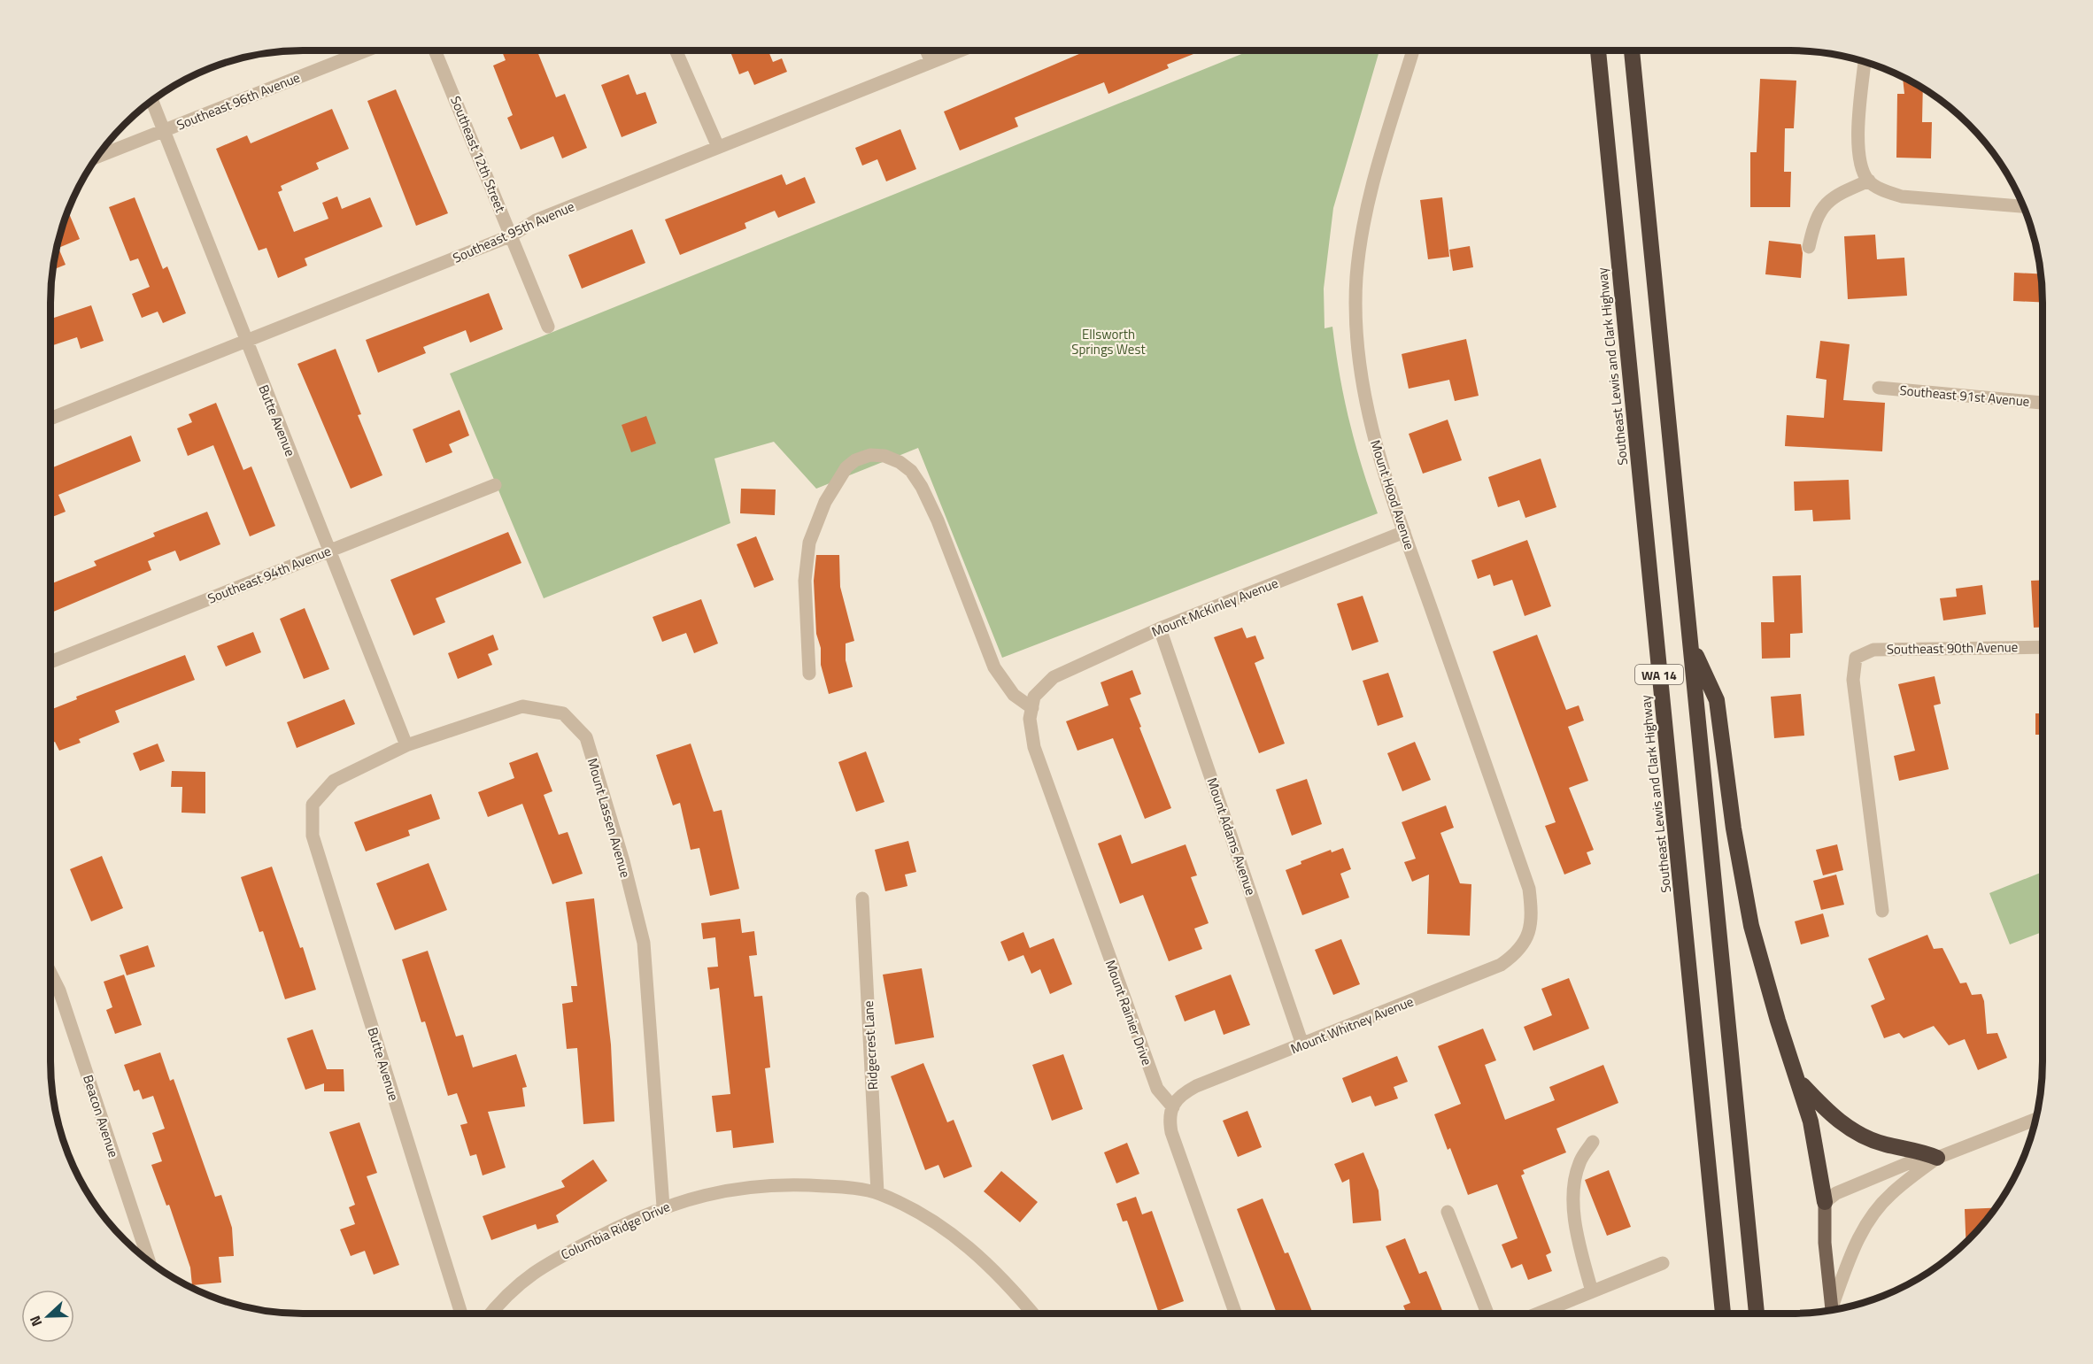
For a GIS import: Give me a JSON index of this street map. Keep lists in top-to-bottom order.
{
  "streets": {
    "highway": ["Southeast Lewis and Clark Highway", "WA 14"],
    "street": [
      "Southeast 96th Avenue",
      "Southeast 12th Street",
      "Southeast 95th Avenue",
      "Southeast 91st Avenue",
      "Butte Avenue",
      "Mount Hood Avenue",
      "Southeast 94th Avenue",
      "Mount McKinley Avenue",
      "Southeast 90th Avenue",
      "Mount Lassen Avenue",
      "Mount Adams Avenue",
      "Mount Rainier Drive",
      "Mount Whitney Avenue",
      "Ridgecrest Lane",
      "Beacon Avenue",
      "Columbia Ridge Drive"
    ]
  },
  "crossings": [
    ["Southeast 96th Avenue", "Butte Avenue"],
    ["Southeast 12th Street", "Southeast 95th Avenue"],
    ["Southeast 95th Avenue", "Butte Avenue"],
    ["Butte Avenue", "Southeast 94th Avenue"],
    ["Butte Avenue", "Mount Lassen Avenue"],
    ["Mount Hood Avenue", "Mount McKinley Avenue"],
    ["Mount Hood Avenue", "Mount Whitney Avenue"],
    ["Mount McKinley Avenue", "Mount Adams Avenue"],
    ["Mount McKinley Avenue", "Mount Rainier Drive"],
    ["Mount Lassen Avenue", "Columbia Ridge Drive"],
    ["Mount Adams Avenue", "Mount Whitney Avenue"],
    ["Mount Rainier Drive", "Mount Whitney Avenue"],
    ["Ridgecrest Lane", "Columbia Ridge Drive"]
  ],
  "parks": ["Ellsworth Springs West"],
  "north": "left"
}
